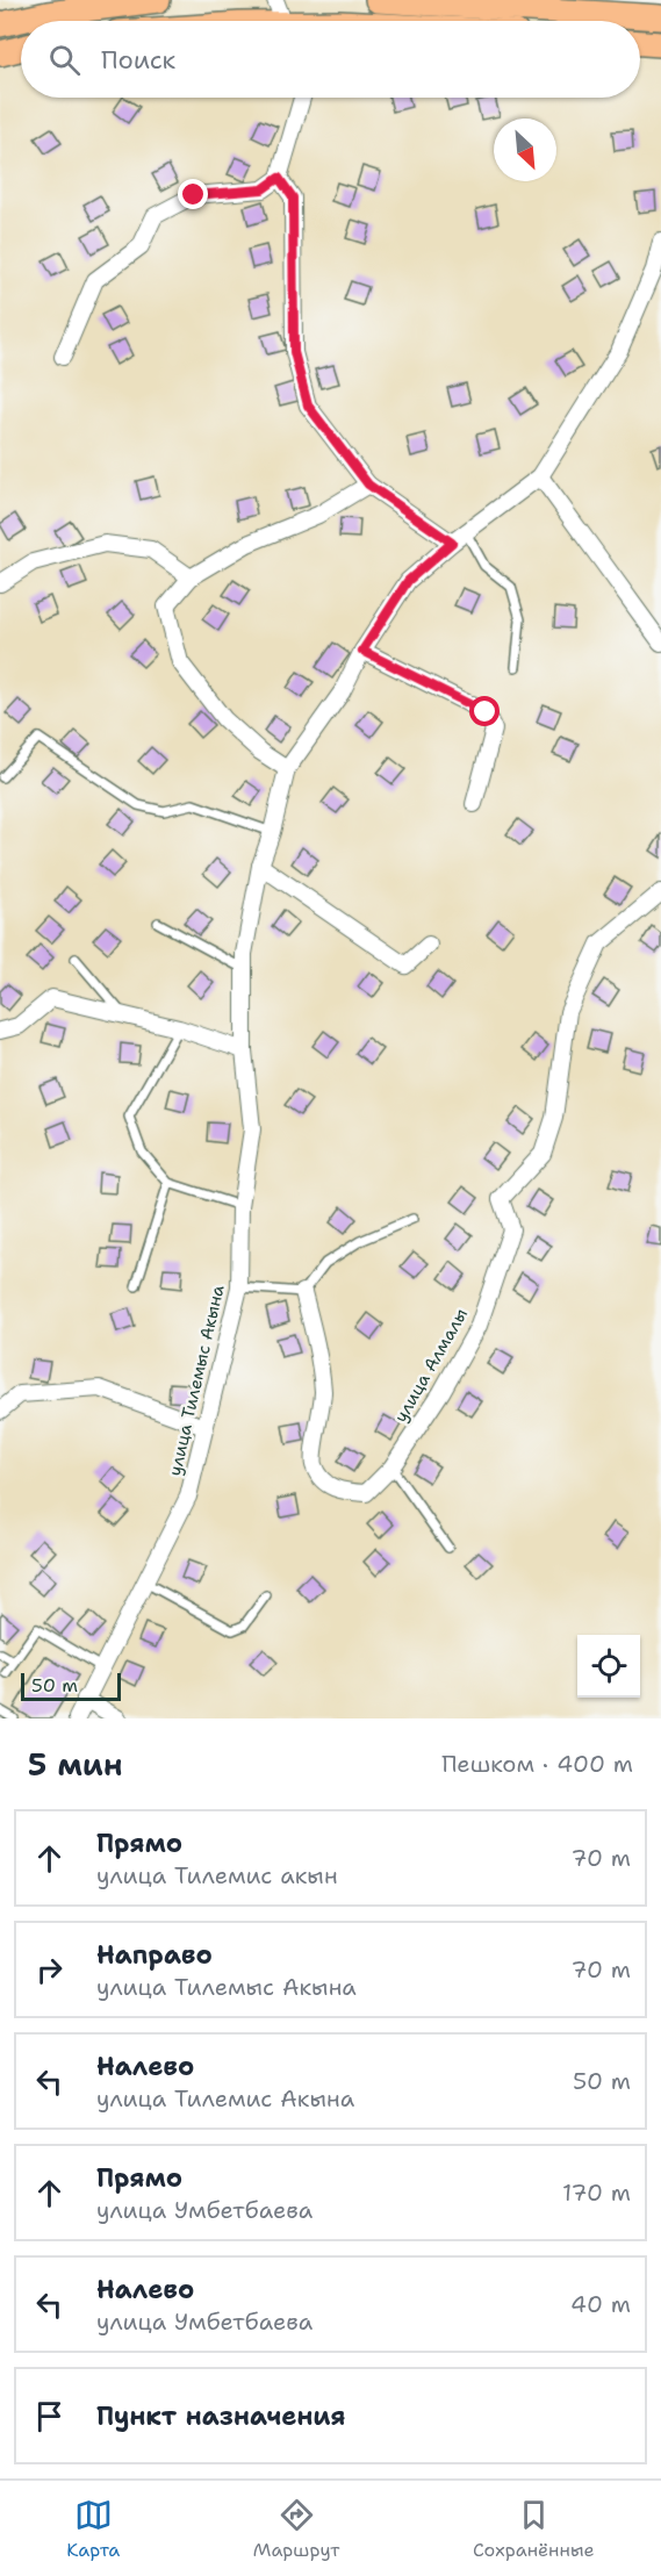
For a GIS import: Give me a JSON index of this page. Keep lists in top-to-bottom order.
{
  "streets": {
    "street": ["улица Алмалы", "улица Тилемыс Акына"]
  },
  "scale_bar": "50 m",
  "north": "bottom right",
  "page": {
    "search": "Поиск",
    "scale": "50 m",
    "heading": ["5 мин", "Пешком · 400 m"],
    "list": [
      ["Прямо", "улица Тилемис акын", "70 m"],
      ["Направо", "улица Тилемыс Акына", "70 m"],
      ["Налево", "улица Тилемис Акына", "50 m"],
      ["Прямо", "улица Умбетбаева", "170 m"],
      ["Налево", "улица Умбетбаева", "40 m"],
      "Пункт назначения"
    ],
    "nav": ["Карта", "Маршрут", "Сохранённые"]
  }
}
